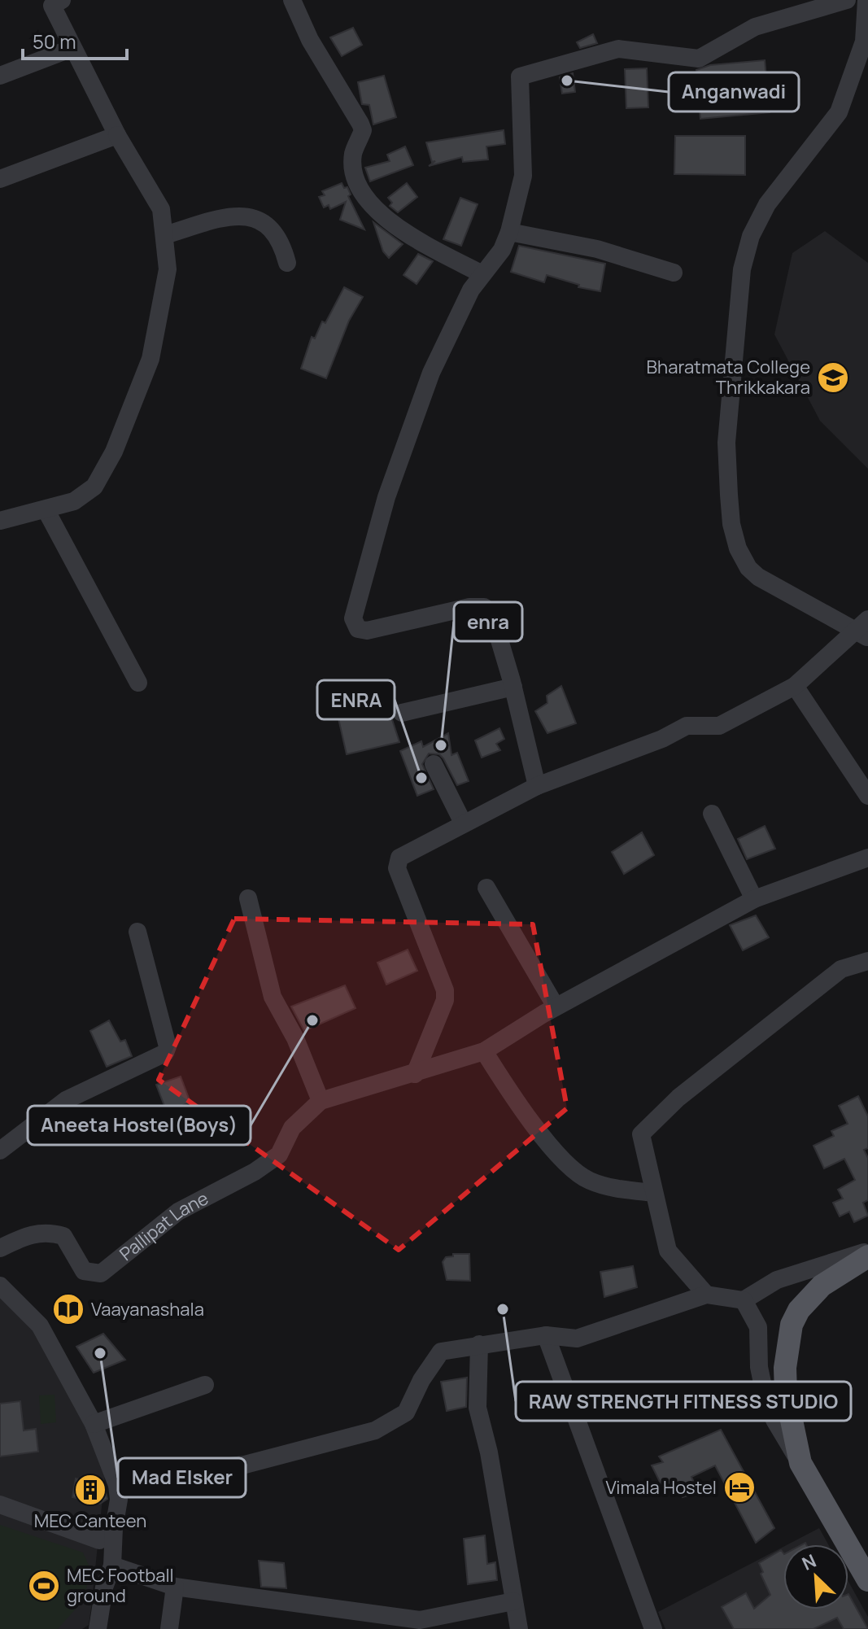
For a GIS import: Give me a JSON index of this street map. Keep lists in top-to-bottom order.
{
  "streets": {
    "street": ["Pallipat Lane"]
  },
  "places": {
    "other": [
      "Anganwadi",
      "enra",
      "ENRA",
      "Aneeta Hostel(Boys)",
      "RAW STRENGTH FITNESS STUDIO",
      "Mad Elsker"
    ],
    "school or university": ["Bharatmata College Thrikkakara"],
    "library": ["Vaayanashala"],
    "hotel": ["Vimala Hostel"],
    "building": ["MEC Canteen"],
    "sports": ["MEC Football ground"]
  },
  "scale_bar": "50 m",
  "north": "top left"
}
